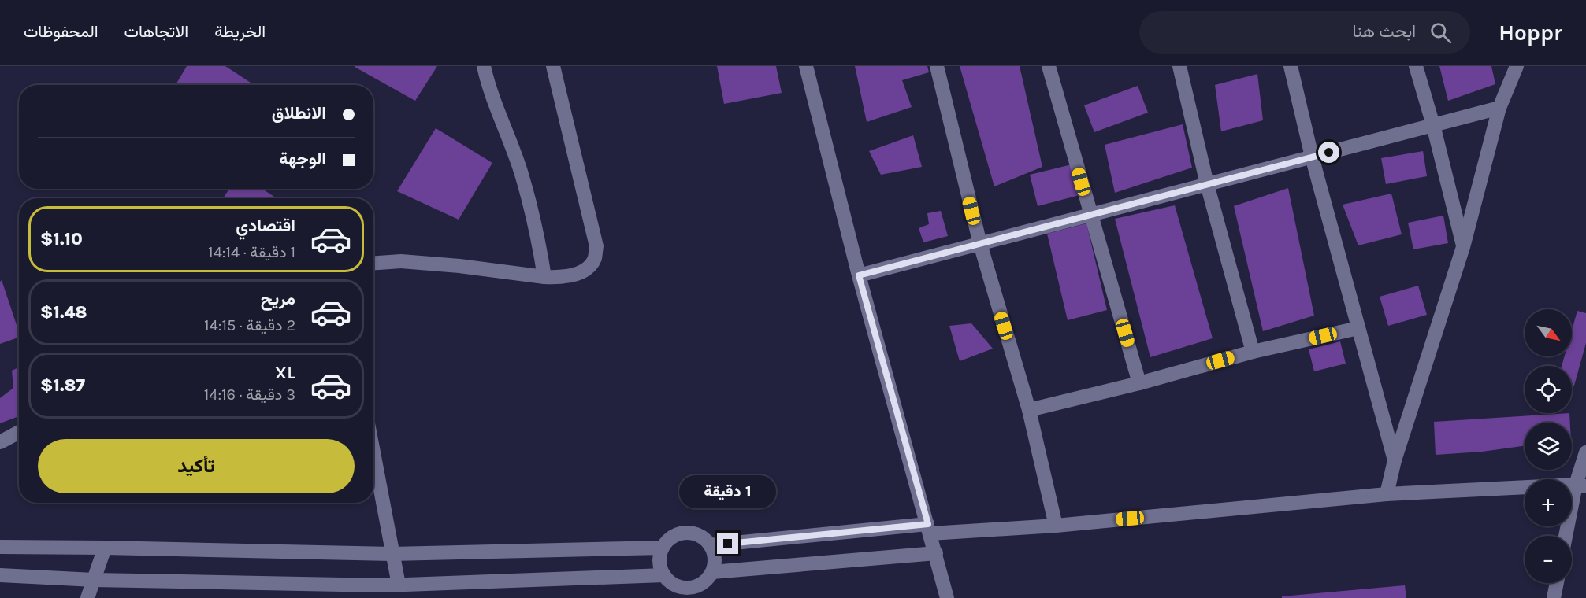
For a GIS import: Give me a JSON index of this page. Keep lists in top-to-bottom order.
{
  "north": "bottom right",
  "page": {
    "header": "Hoppr",
    "search": "ابحث هنا",
    "nav": ["الخريطة", "الاتجاهات", "المحفوظات"],
    "banner": ["الانطلاق", "الوجهة"],
    "list": [
      {
        "name": "اقتصادي",
        "note": "1 دقيقة · 14:14",
        "value": "$1.10"
      },
      {
        "name": "مريح",
        "note": "2 دقيقة · 14:15",
        "value": "$1.48"
      },
      {
        "name": "XL",
        "note": "3 دقيقة · 14:16",
        "value": "$1.87"
      }
    ],
    "map_buttons": ["+", "−"],
    "buttons": "تأكيد",
    "bubble": "1 دقيقة"
  }
}
